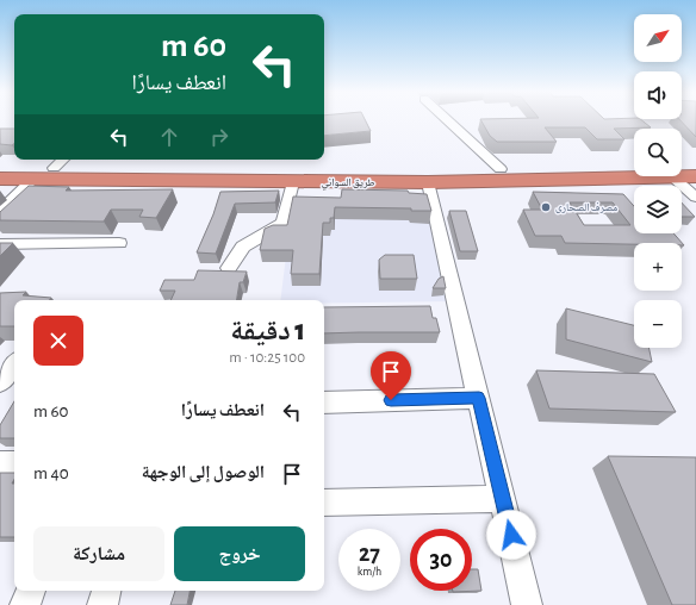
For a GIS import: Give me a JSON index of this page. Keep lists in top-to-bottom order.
{
  "streets": {
    "highway": ["طريق السواني"]
  },
  "places": ["مصرف الصحارى"],
  "north": "top right",
  "page": {
    "map_buttons": ["+", "−"],
    "turn": ["60 m", "انعطف يسارًا"],
    "heading": ["1 دقيقة", "100 m · 10:25"],
    "list": [
      {
        "name": "انعطف يسارًا",
        "value": "60 m"
      },
      {
        "name": "الوصول إلى الوجهة",
        "value": "40 m"
      }
    ],
    "buttons": ["خروج", "مشاركة"],
    "speed": "27 km/h",
    "limit": "30"
  }
}
